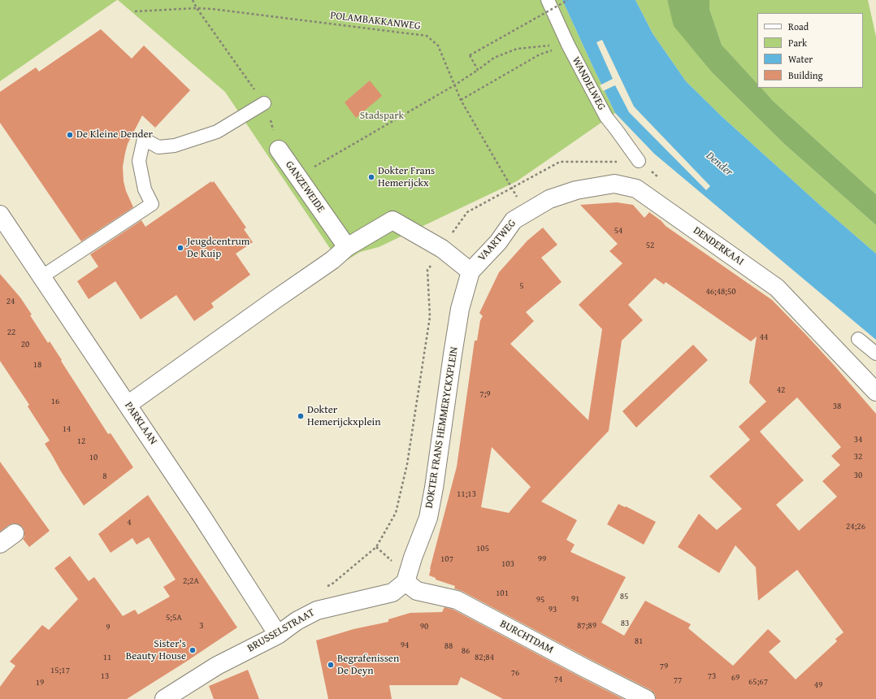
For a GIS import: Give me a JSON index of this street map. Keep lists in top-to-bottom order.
{
  "streets": {
    "street": [
      "GANZEWEIDE",
      "VAARTWEG",
      "DENDERKAAI",
      "PARKLAAN",
      "DOKTER FRANS HEMMERYCKXPLEIN",
      "BRUSSELSTRAAT",
      "BURCHTDAM"
    ],
    "lane": ["WANDELWEG"],
    "path": ["POLAMBAKKANWEG"]
  },
  "crossings": [
    ["POLAMBAKKANWEG", "GANZEWEIDE"],
    ["POLAMBAKKANWEG", "VAARTWEG"],
    ["POLAMBAKKANWEG", "DENDERKAAI"],
    ["VAARTWEG", "DENDERKAAI"],
    ["VAARTWEG", "DOKTER FRANS HEMMERYCKXPLEIN"],
    ["PARKLAAN", "BRUSSELSTRAAT"],
    ["DOKTER FRANS HEMMERYCKXPLEIN", "BRUSSELSTRAAT"],
    ["DOKTER FRANS HEMMERYCKXPLEIN", "BURCHTDAM"],
    ["BRUSSELSTRAAT", "BURCHTDAM"]
  ],
  "water": ["Dender"],
  "parks": ["Stadspark"],
  "places": [
    "De Kleine Dender",
    "Dokter Frans Hemerijckx",
    "Jeugdcentrum De Kuip",
    "Dokter Hemerijckxplein",
    "Sister's Beauty House",
    "Begrafenissen De Deyn"
  ],
  "house_numbers": [
    "54",
    "52",
    "5",
    "46;48;50",
    "24",
    "22",
    "44",
    "20",
    "18",
    "42",
    "7;9",
    "16",
    "38",
    "14",
    "34",
    "12",
    "32",
    "10",
    "30",
    "8",
    "11;13",
    "4",
    "24;26",
    "105",
    "107",
    "99",
    "103",
    "2;2A",
    "101",
    "85",
    "91",
    "95",
    "93",
    "5;5A",
    "83",
    "3",
    "87;89",
    "90",
    "9",
    "81",
    "94",
    "88",
    "86",
    "11",
    "82;84",
    "79",
    "15;17",
    "76",
    "13",
    "73",
    "69",
    "74",
    "77",
    "65;67",
    "19",
    "49"
  ],
  "legend": [
    "Road",
    "Park",
    "Water",
    "Building"
  ]
}
